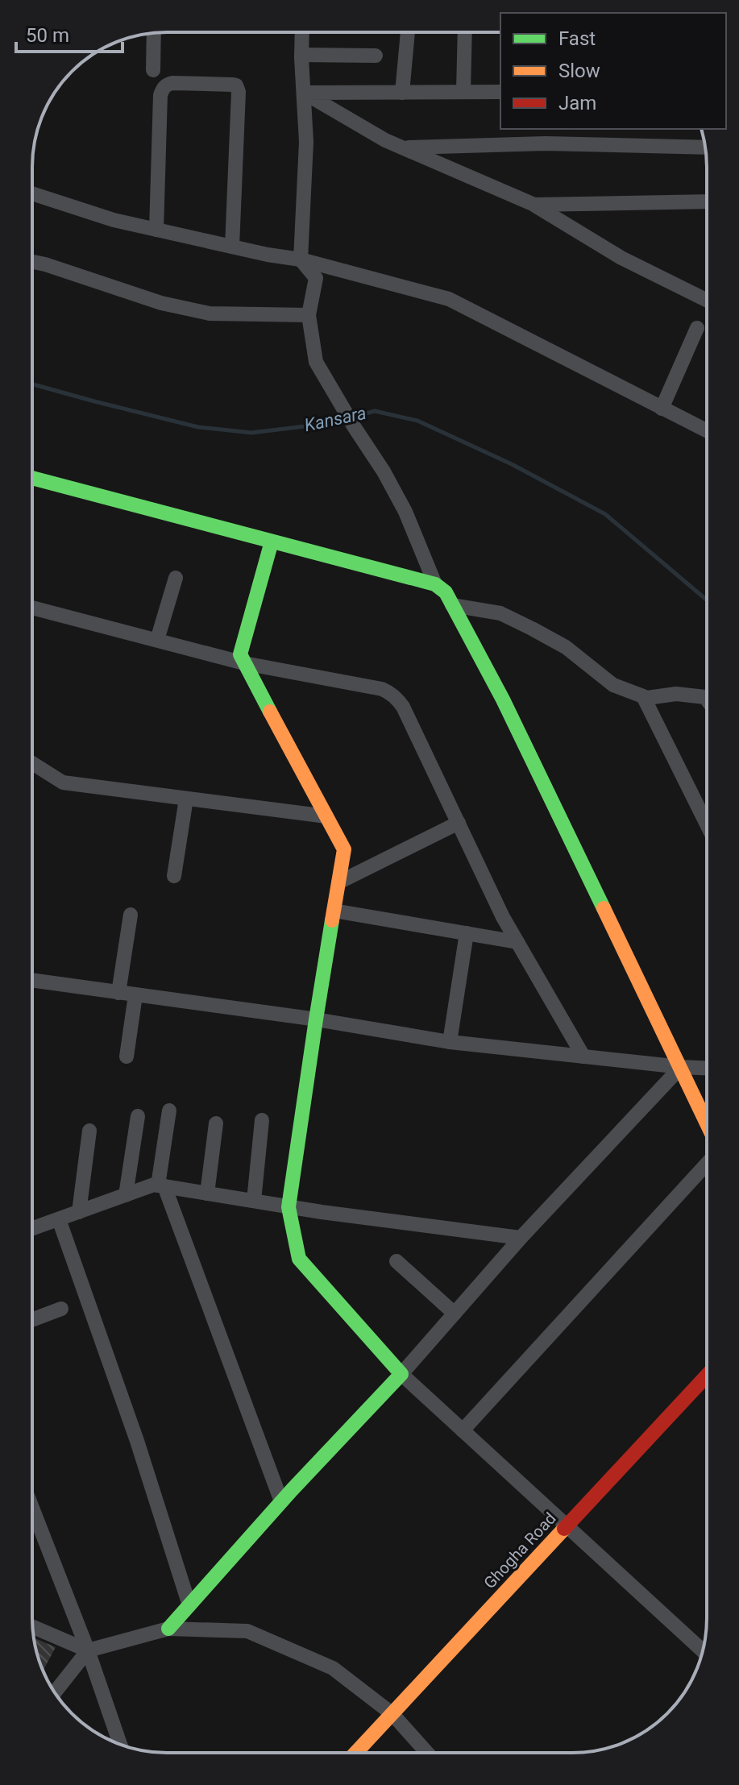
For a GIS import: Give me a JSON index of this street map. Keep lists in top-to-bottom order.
{
  "streets": {
    "street": ["Ghogha Road"]
  },
  "water": ["Kansara"],
  "legend": ["Fast", "Slow", "Jam"],
  "scale_bar": "50 m"
}
